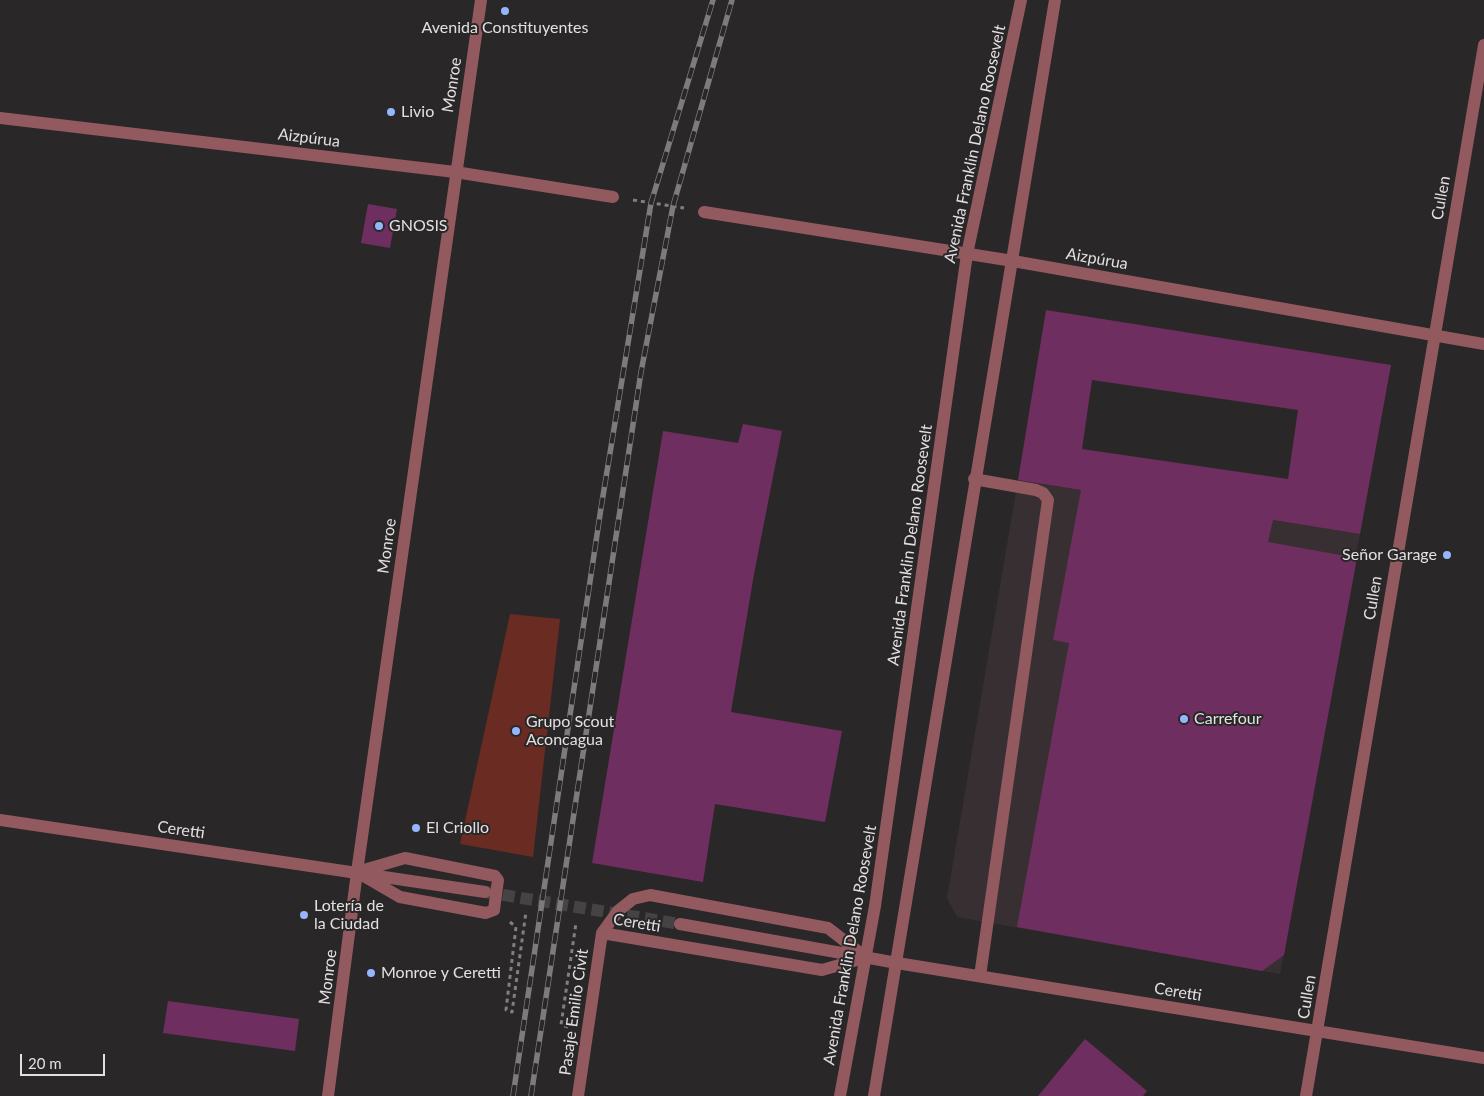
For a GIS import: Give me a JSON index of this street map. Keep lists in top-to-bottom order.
{
  "streets": {
    "street": [
      "Monroe",
      "Aizpúrua",
      "Avenida Franklin Delano Roosevelt",
      "Cullen",
      "Ceretti",
      "Pasaje Emilio Civit"
    ]
  },
  "crossings": [
    ["Monroe", "Aizpúrua"],
    ["Monroe", "Ceretti"],
    ["Aizpúrua", "Avenida Franklin Delano Roosevelt"],
    ["Aizpúrua", "Cullen"],
    ["Avenida Franklin Delano Roosevelt", "Ceretti"],
    ["Cullen", "Ceretti"],
    ["Ceretti", "Pasaje Emilio Civit"]
  ],
  "places": [
    "Avenida Constituyentes",
    "Livio",
    "GNOSIS",
    "Señor Garage",
    "Carrefour",
    "Grupo Scout Aconcagua",
    "El Criollo",
    "Lotería de la Ciudad",
    "Monroe y Ceretti"
  ],
  "scale_bar": "20 m"
}
